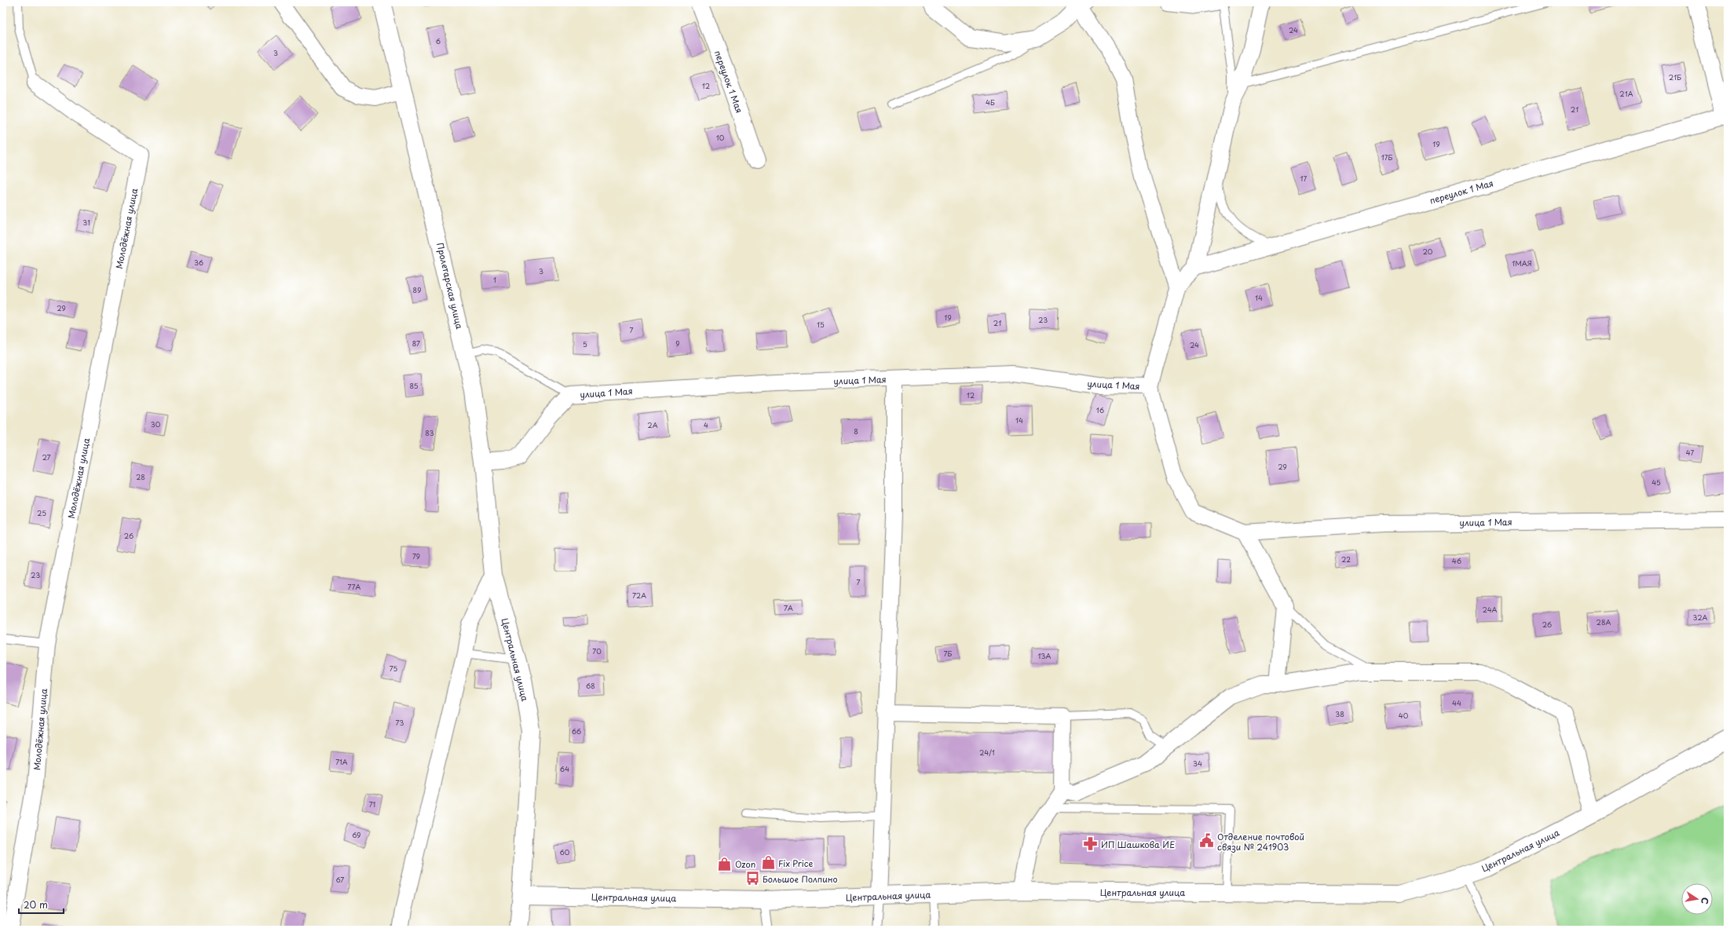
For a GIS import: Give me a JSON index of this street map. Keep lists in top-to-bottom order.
{
  "streets": {
    "street": [
      "переулок 1 Мая",
      "Молодёжная улица",
      "Пролетарская улица",
      "улица 1 Мая",
      "Центральная улица"
    ]
  },
  "crossings": [
    ["Пролетарская улица", "Центральная улица"]
  ],
  "places": {
    "public building": ["Отделение почтовой связи № 241903"],
    "pharmacy": ["ИП Шашкова ИЕ"],
    "shop": ["Fix Price", "Ozon"],
    "bus stop": ["Большое Полпино"]
  },
  "house_numbers": [
    "24",
    "6",
    "3",
    "21Б",
    "12",
    "21А",
    "4Б",
    "21",
    "10",
    "19",
    "17Б",
    "17",
    "31",
    "20",
    "36",
    "1МАЯ",
    "3",
    "1",
    "89",
    "14",
    "29",
    "19",
    "23",
    "21",
    "15",
    "7",
    "87",
    "9",
    "5",
    "24",
    "85",
    "12",
    "16",
    "14",
    "30",
    "2А",
    "4",
    "8",
    "83",
    "47",
    "27",
    "29",
    "28",
    "45",
    "25",
    "26",
    "79",
    "22",
    "46",
    "23",
    "7",
    "77А",
    "72А",
    "7А",
    "24А",
    "32А",
    "28А",
    "26",
    "70",
    "7Б",
    "13А",
    "75",
    "68",
    "44",
    "38",
    "40",
    "73",
    "66",
    "24/1",
    "71А",
    "34",
    "64",
    "71",
    "69",
    "60",
    "67"
  ],
  "scale_bar": "20 m",
  "north": "right"
}
